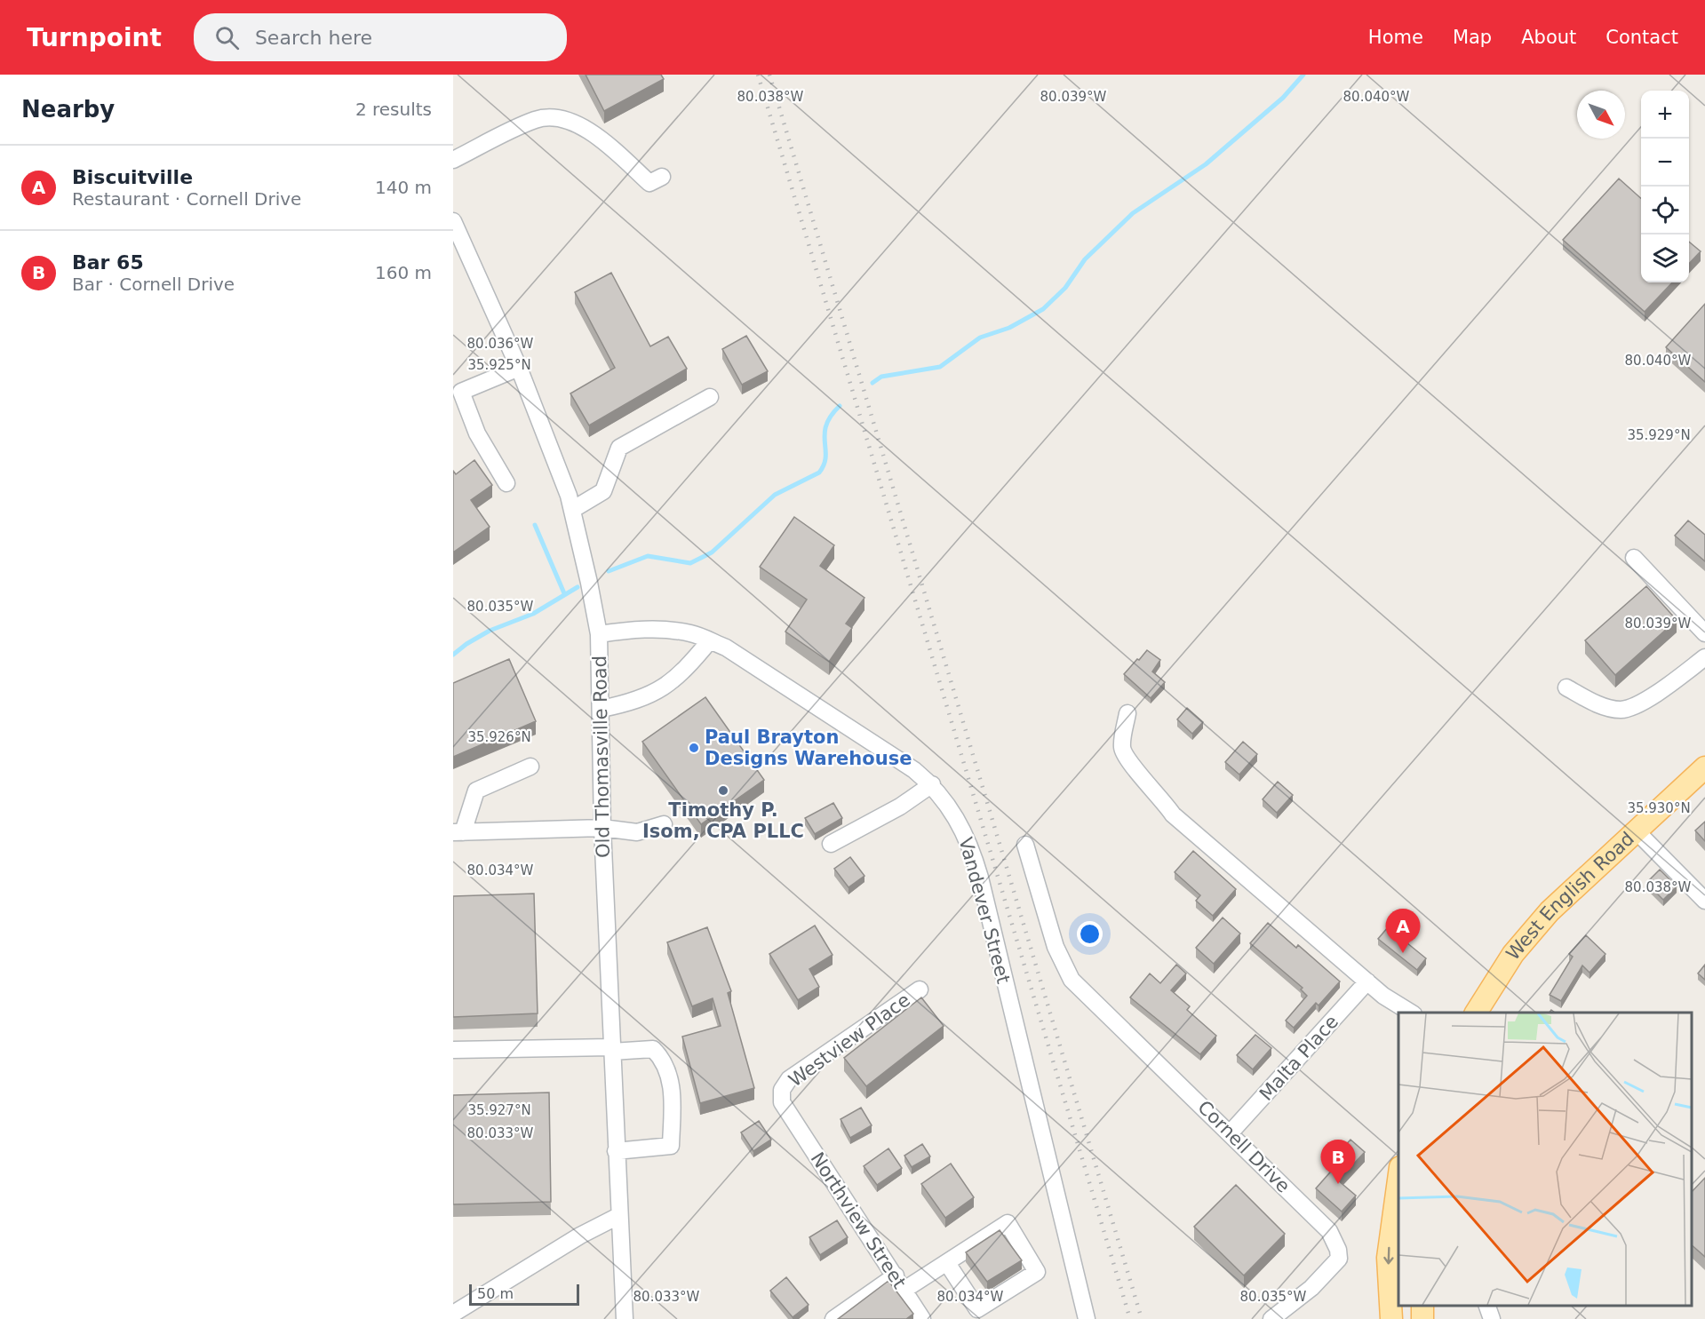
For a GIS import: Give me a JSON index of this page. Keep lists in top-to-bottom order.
{
  "streets": {
    "main road": ["West English Road"],
    "street": [
      "Old Thomasville Road",
      "Vandever Street",
      "Westview Place",
      "Malta Place",
      "Cornell Drive",
      "Northview Street"
    ]
  },
  "crossings": [
    ["Old Thomasville Road", "Vandever Street"],
    ["Westview Place", "Northview Street"],
    ["Malta Place", "Cornell Drive"]
  ],
  "places": ["Paul Brayton Designs Warehouse", "Timothy P. Isom, CPA PLLC"],
  "scale_bar": "50 m",
  "north": "bottom right",
  "page": {
    "header": "Turnpoint",
    "search": "Search here",
    "nav": [
      "Home",
      "Map",
      "About",
      "Contact"
    ],
    "heading": ["Nearby", "2 results"],
    "map_buttons": ["+", "−"],
    "list": [
      {
        "mark": "A",
        "name": "Biscuitville",
        "note": "Restaurant · Cornell Drive",
        "value": "140 m"
      },
      {
        "mark": "B",
        "name": "Bar 65",
        "note": "Bar · Cornell Drive",
        "value": "160 m"
      }
    ],
    "pins": ["A", "B"],
    "scale": "50 m"
  },
  "coordinates": [
    "80.038°W",
    "80.039°W",
    "80.040°W",
    "80.036°W",
    "35.925°N",
    "35.929°N",
    "80.035°W",
    "35.926°N",
    "35.930°N",
    "80.034°W",
    "35.927°N",
    "80.033°W"
  ]
}
